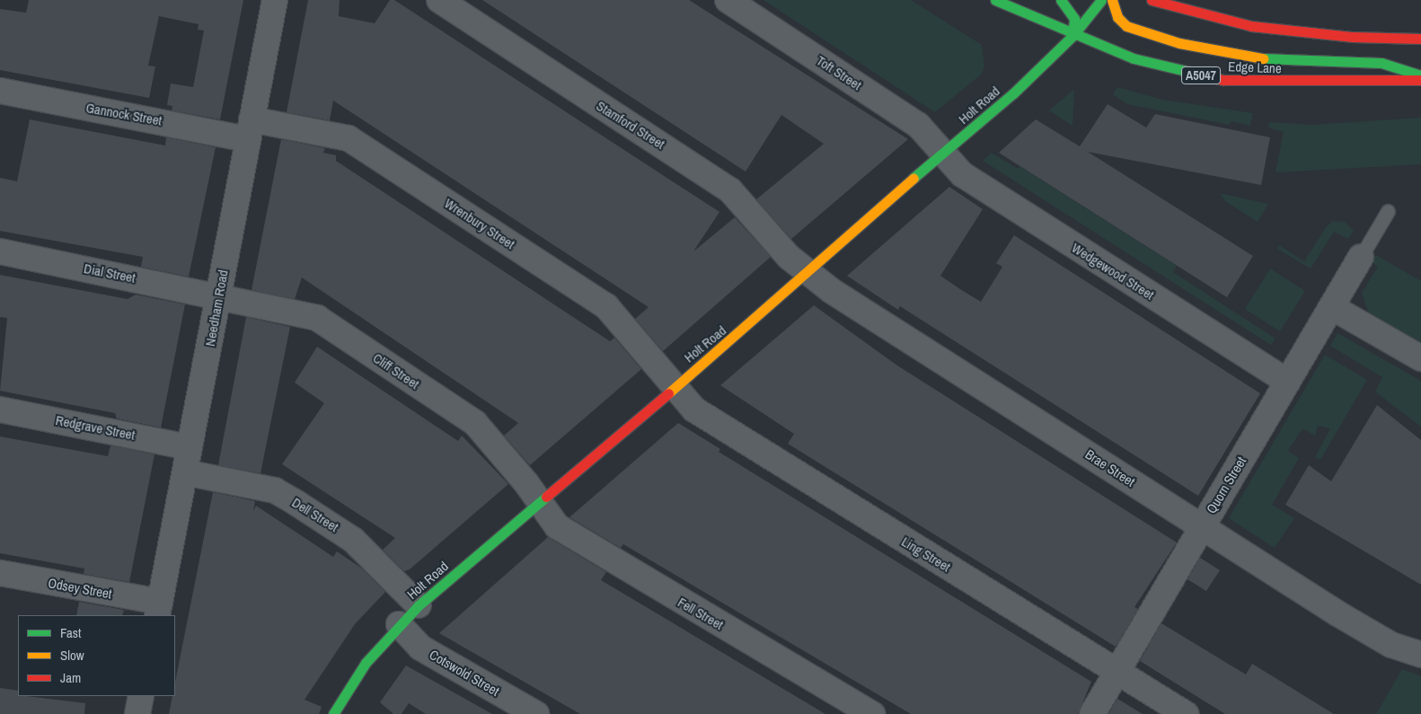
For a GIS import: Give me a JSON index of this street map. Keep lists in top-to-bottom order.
{
  "streets": {
    "main road": ["Edge Lane", "A5047", "Holt Road"],
    "street": [
      "Toft Street",
      "Gannock Street",
      "Stamford Street",
      "Wrenbury Street",
      "Wedgewood Street",
      "Dial Street",
      "Needham Road",
      "Cliff Street",
      "Redgrave Street",
      "Brae Street",
      "Quorn Street",
      "Dell Street",
      "Ling Street",
      "Odsey Street",
      "Fell Street",
      "Cotswold Street"
    ]
  },
  "crossings": [
    ["Edge Lane", "Holt Road"],
    ["Toft Street", "Holt Road"],
    ["Toft Street", "Wedgewood Street"],
    ["Holt Road", "Stamford Street"],
    ["Holt Road", "Wrenbury Street"],
    ["Holt Road", "Wedgewood Street"],
    ["Holt Road", "Cliff Street"],
    ["Holt Road", "Brae Street"],
    ["Holt Road", "Dell Street"],
    ["Holt Road", "Ling Street"],
    ["Holt Road", "Fell Street"],
    ["Holt Road", "Cotswold Street"],
    ["Gannock Street", "Wrenbury Street"],
    ["Gannock Street", "Needham Road"],
    ["Stamford Street", "Brae Street"],
    ["Wrenbury Street", "Needham Road"],
    ["Wrenbury Street", "Ling Street"],
    ["Wedgewood Street", "Quorn Street"],
    ["Dial Street", "Needham Road"],
    ["Dial Street", "Cliff Street"],
    ["Needham Road", "Cliff Street"],
    ["Needham Road", "Redgrave Street"],
    ["Needham Road", "Dell Street"],
    ["Needham Road", "Odsey Street"],
    ["Cliff Street", "Fell Street"],
    ["Brae Street", "Quorn Street"],
    ["Quorn Street", "Ling Street"]
  ],
  "legend": ["Fast", "Slow", "Jam"]
}
